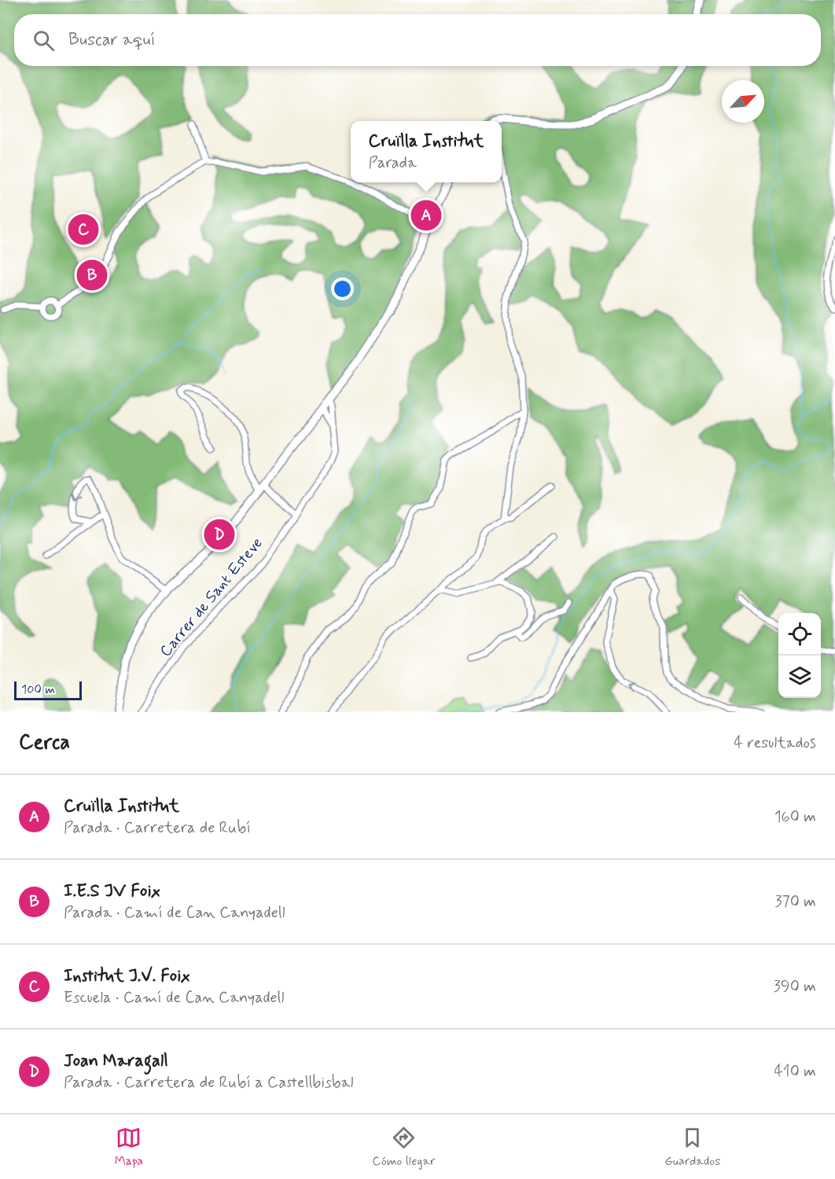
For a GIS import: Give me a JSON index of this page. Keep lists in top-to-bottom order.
{
  "streets": {
    "street": ["Carrer de Sant Esteve"]
  },
  "scale_bar": "100 m",
  "north": "top right",
  "page": {
    "search": "Buscar aquí",
    "popup": ["Cruïlla Institut", "Parada"],
    "pins": [
      "A",
      "C",
      "B",
      "D"
    ],
    "scale": "100 m",
    "heading": ["Cerca", "4 resultados"],
    "list": [
      {
        "mark": "A",
        "name": "Cruïlla Institut",
        "note": "Parada · Carretera de Rubí",
        "value": "160 m"
      },
      {
        "mark": "B",
        "name": "I.E.S JV Foix",
        "note": "Parada · Camí de Can Canyadell",
        "value": "370 m"
      },
      {
        "mark": "C",
        "name": "Institut J.V. Foix",
        "note": "Escuela · Camí de Can Canyadell",
        "value": "390 m"
      },
      {
        "mark": "D",
        "name": "Joan Maragall",
        "note": "Parada · Carretera de Rubí a Castellbisbal",
        "value": "410 m"
      }
    ],
    "nav": ["Mapa", "Cómo llegar", "Guardados"]
  }
}
